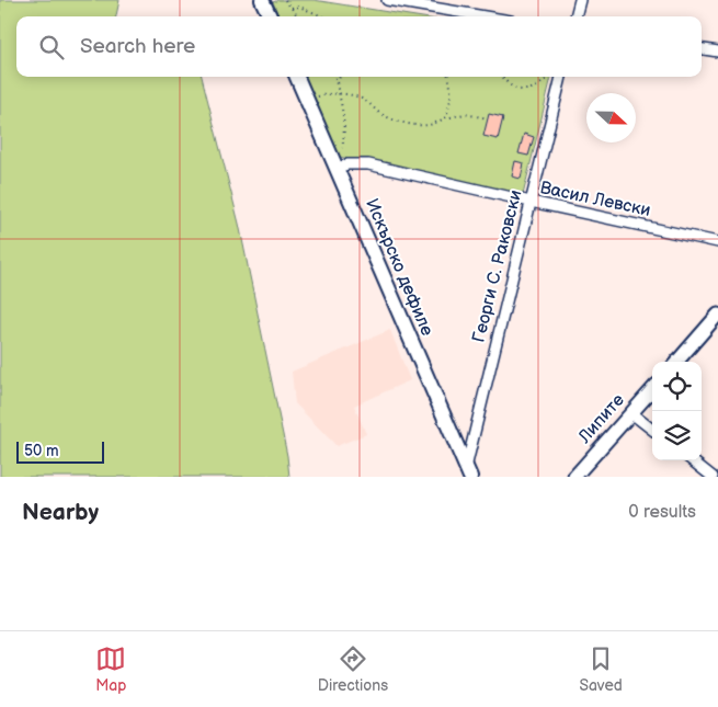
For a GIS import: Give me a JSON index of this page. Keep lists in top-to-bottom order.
{
  "streets": {
    "main road": ["Искърско дефиле"],
    "street": ["Васил Левски", "Георги С. Раковски", "Липите"]
  },
  "crossings": [
    ["Васил Левски", "Георги С. Раковски"],
    ["Васил Левски", "Искърско дефиле"],
    ["Георги С. Раковски", "Искърско дефиле"]
  ],
  "scale_bar": "50 m",
  "north": "right",
  "page": {
    "search": "Search here",
    "scale": "50 m",
    "heading": ["Nearby", "0 results"],
    "nav": ["Map", "Directions", "Saved"]
  }
}
